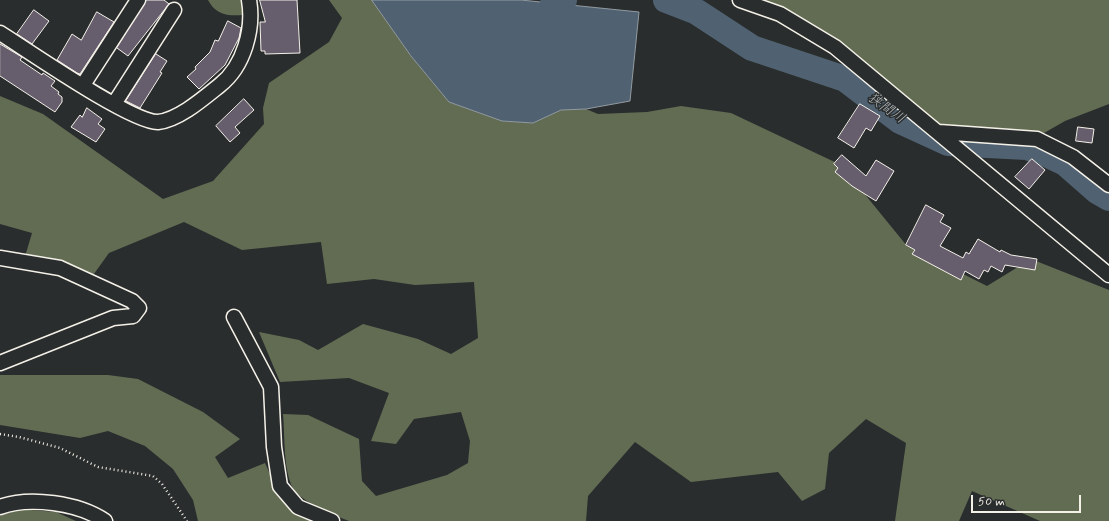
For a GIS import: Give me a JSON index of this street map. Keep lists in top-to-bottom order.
{
  "water": ["狭間川"],
  "scale_bar": "50 m"
}
